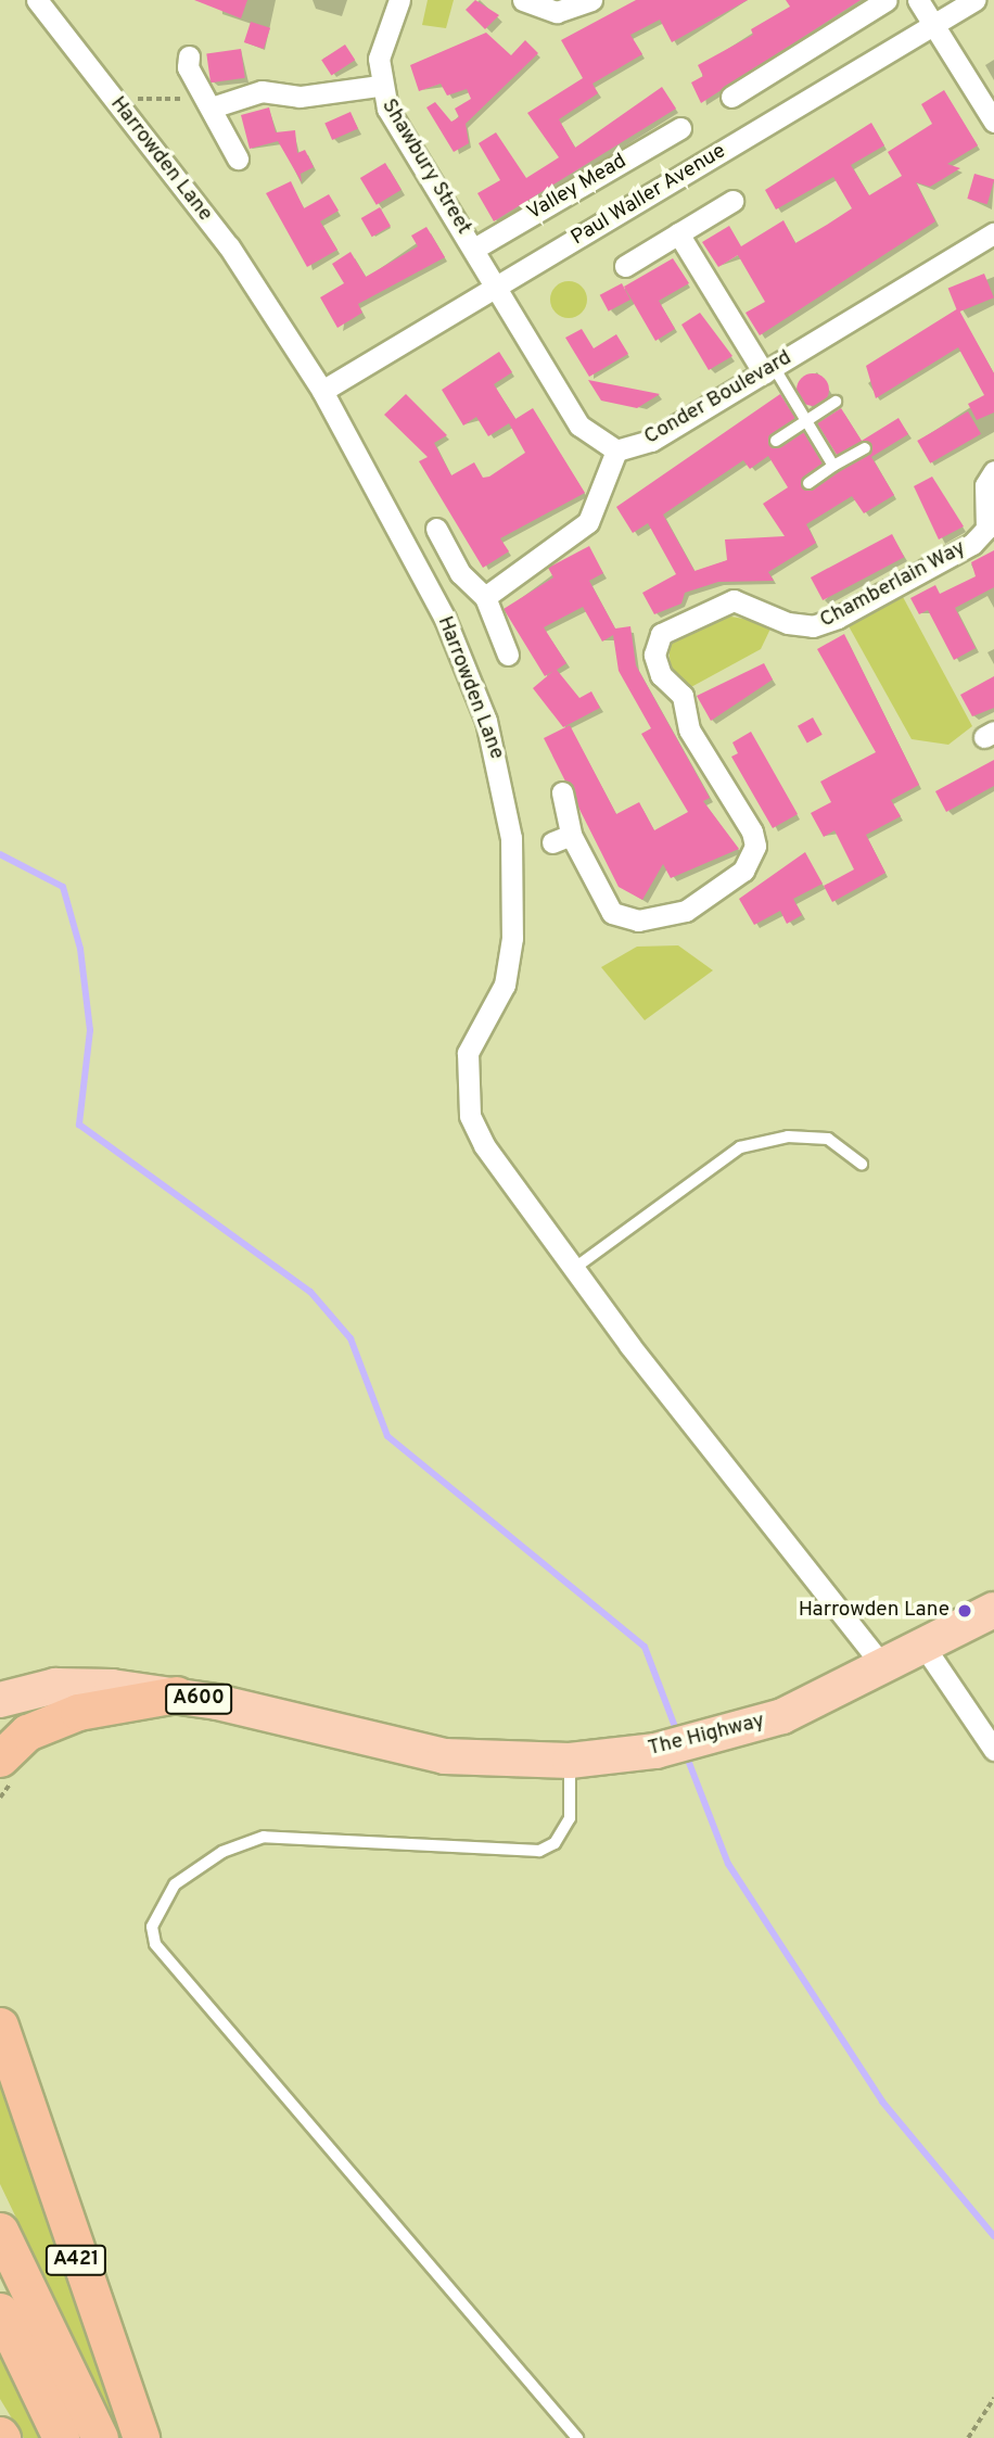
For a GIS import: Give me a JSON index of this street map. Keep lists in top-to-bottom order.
{
  "streets": {
    "highway": ["A421"],
    "main road": ["A600", "The Highway"],
    "street": [
      "Harrowden Lane",
      "Shawbury Street",
      "Valley Mead",
      "Paul Waller Avenue",
      "Conder Boulevard",
      "Chamberlain Way"
    ]
  },
  "crossings": [
    ["Harrowden Lane", "Paul Waller Avenue"],
    ["Harrowden Lane", "The Highway"],
    ["Shawbury Street", "Valley Mead"],
    ["Shawbury Street", "Paul Waller Avenue"],
    ["Shawbury Street", "Conder Boulevard"],
    ["A600", "The Highway"]
  ],
  "places": ["Harrowden Lane"]
}
